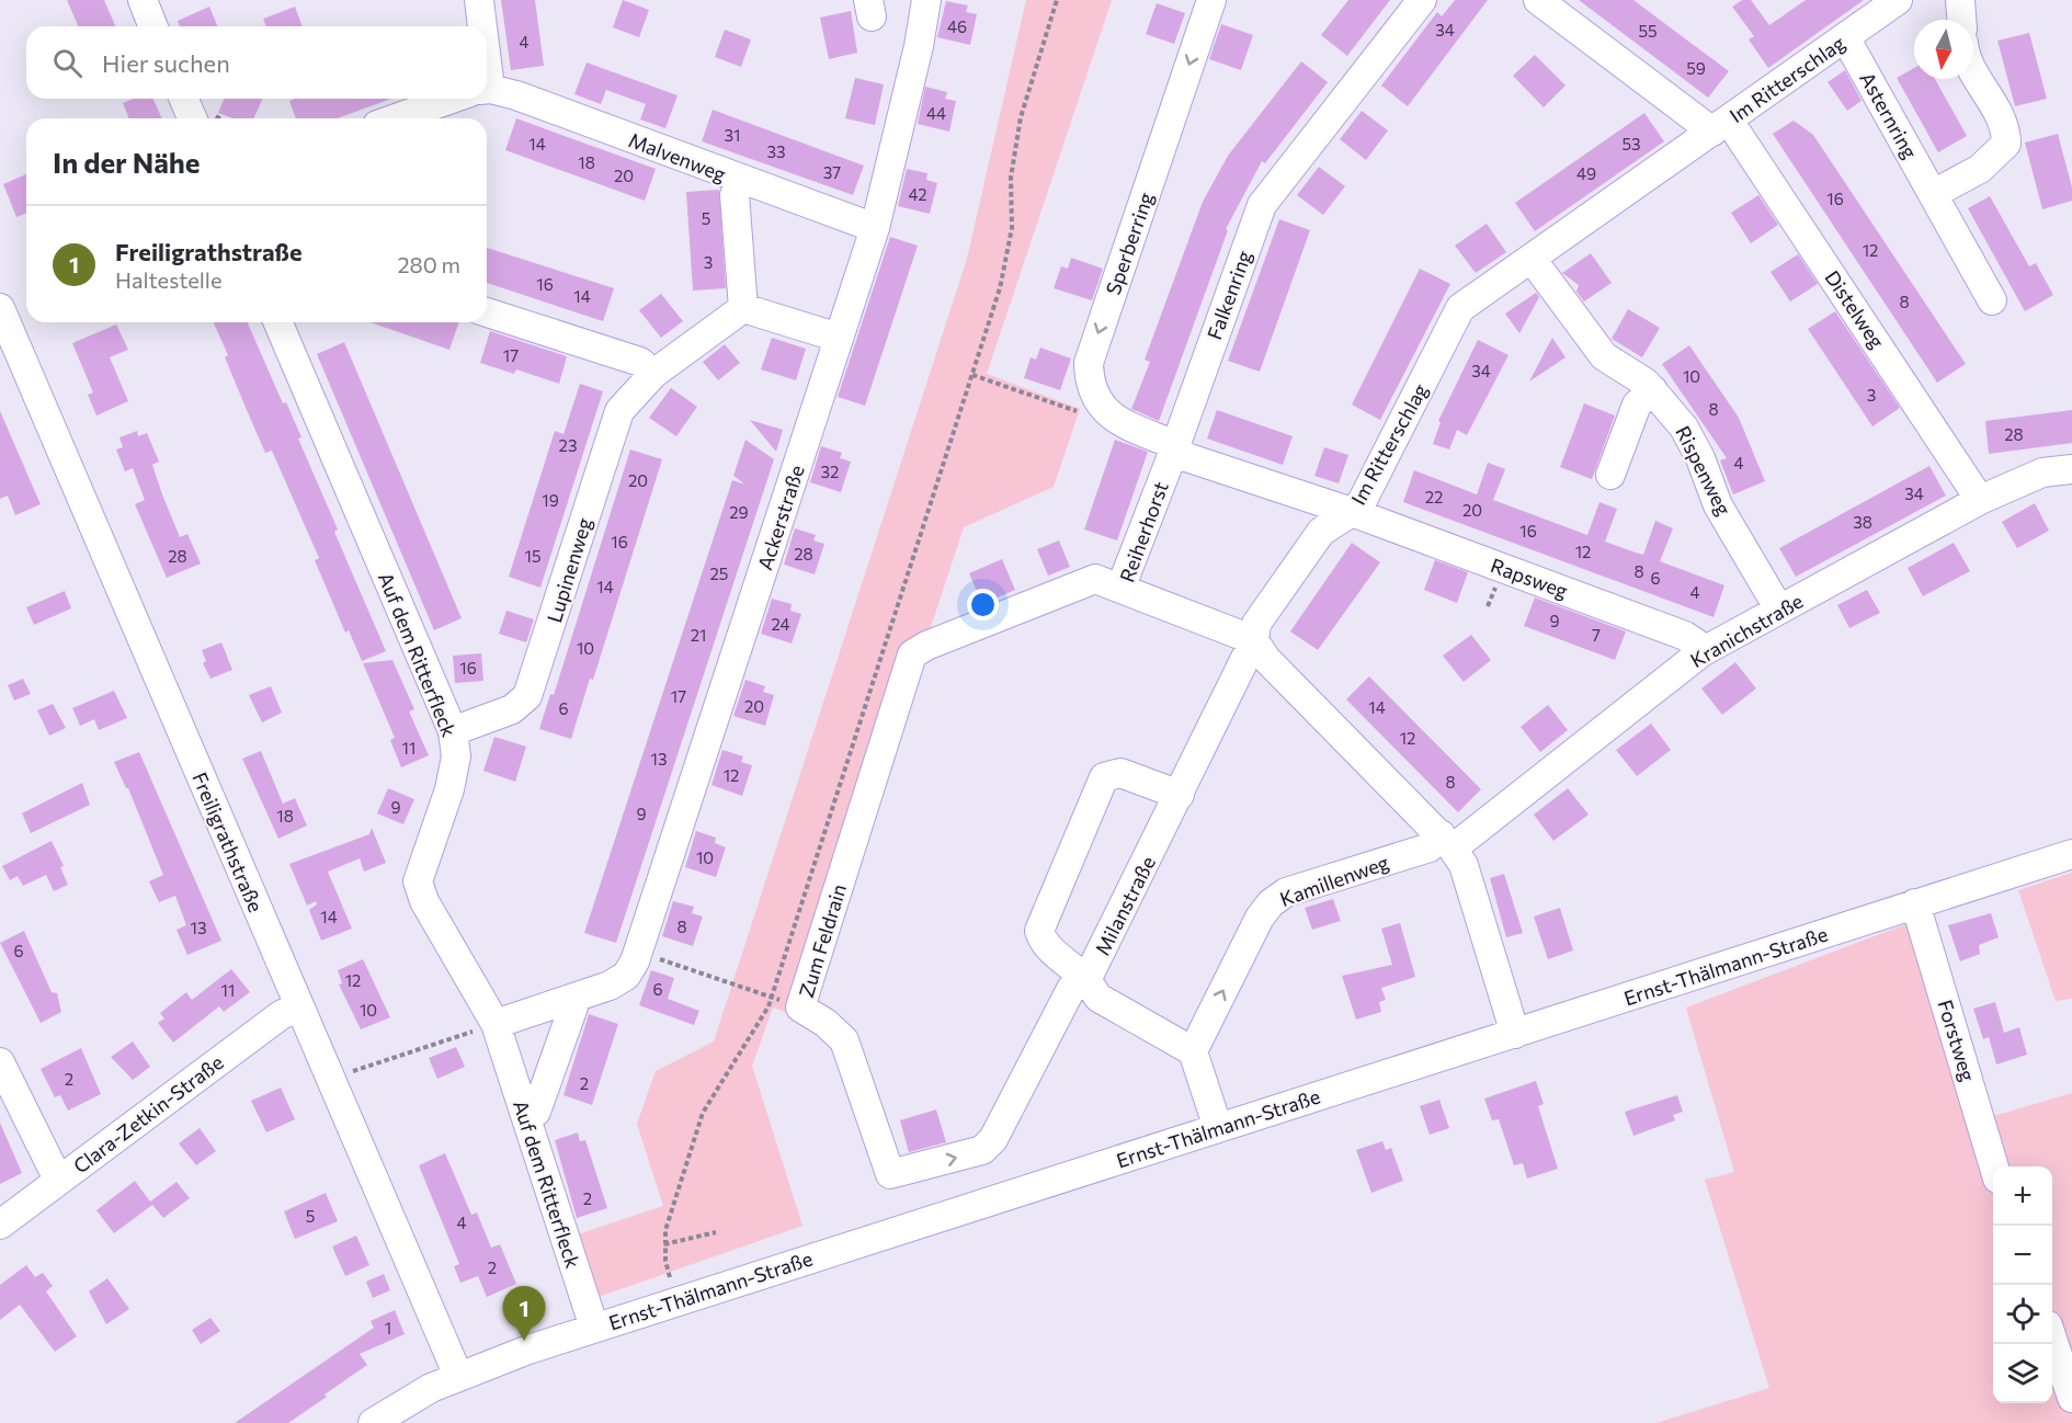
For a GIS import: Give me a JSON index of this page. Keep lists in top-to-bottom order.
{
  "streets": {
    "street": [
      "Im Ritterschlag",
      "Asternring",
      "Malvenweg",
      "Sperberring",
      "Falkenring",
      "Distelweg",
      "Rispenweg",
      "Ackerstraße",
      "Reiherhorst",
      "Lupinenweg",
      "Rapsweg",
      "Kranichstraße",
      "Auf dem Ritterfleck",
      "Freiligrathstraße",
      "Kamillenweg",
      "Milanstraße",
      "Zum Feldrain",
      "Ernst-Thälmann-Straße",
      "Forstweg",
      "Clara-Zetkin-Straße"
    ]
  },
  "crossings": [
    ["Im Ritterschlag", "Asternring"],
    ["Im Ritterschlag", "Distelweg"],
    ["Im Ritterschlag", "Rispenweg"],
    ["Im Ritterschlag", "Reiherhorst"],
    ["Im Ritterschlag", "Rapsweg"],
    ["Im Ritterschlag", "Milanstraße"],
    ["Malvenweg", "Ackerstraße"],
    ["Sperberring", "Falkenring"],
    ["Sperberring", "Reiherhorst"],
    ["Falkenring", "Reiherhorst"],
    ["Distelweg", "Kranichstraße"],
    ["Rispenweg", "Kranichstraße"],
    ["Ackerstraße", "Auf dem Ritterfleck"],
    ["Reiherhorst", "Milanstraße"],
    ["Reiherhorst", "Zum Feldrain"],
    ["Lupinenweg", "Auf dem Ritterfleck"],
    ["Rapsweg", "Kranichstraße"],
    ["Kranichstraße", "Kamillenweg"],
    ["Auf dem Ritterfleck", "Ernst-Thälmann-Straße"],
    ["Freiligrathstraße", "Ernst-Thälmann-Straße"],
    ["Freiligrathstraße", "Clara-Zetkin-Straße"],
    ["Kamillenweg", "Milanstraße"],
    ["Milanstraße", "Zum Feldrain"],
    ["Ernst-Thälmann-Straße", "Forstweg"]
  ],
  "one_way": ["Sperberring", "Kamillenweg"],
  "house_numbers": [
    "46",
    "34",
    "55",
    "4",
    "59",
    "44",
    "31",
    "14",
    "53",
    "33",
    "18",
    "37",
    "49",
    "20",
    "42",
    "16",
    "5",
    "12",
    "3",
    "16",
    "14",
    "8",
    "17",
    "34",
    "10",
    "3",
    "8",
    "28",
    "23",
    "4",
    "32",
    "20",
    "34",
    "22",
    "19",
    "20",
    "29",
    "38",
    "16",
    "16",
    "12",
    "28",
    "28",
    "15",
    "8",
    "25",
    "6",
    "14",
    "4",
    "9",
    "24",
    "21",
    "7",
    "10",
    "16",
    "17",
    "20",
    "14",
    "6",
    "12",
    "11",
    "13",
    "12",
    "8",
    "9",
    "9",
    "18",
    "10",
    "14",
    "8",
    "13",
    "6",
    "12",
    "6",
    "11",
    "10",
    "2",
    "2",
    "2",
    "5",
    "4",
    "2",
    "1"
  ],
  "north": "bottom",
  "page": {
    "search": "Hier suchen",
    "heading": "In der Nähe",
    "list": [
      {
        "mark": "1",
        "name": "Freiligrathstraße",
        "note": "Haltestelle",
        "value": "280 m"
      }
    ],
    "map_buttons": ["+", "−"],
    "pins": "1"
  }
}
